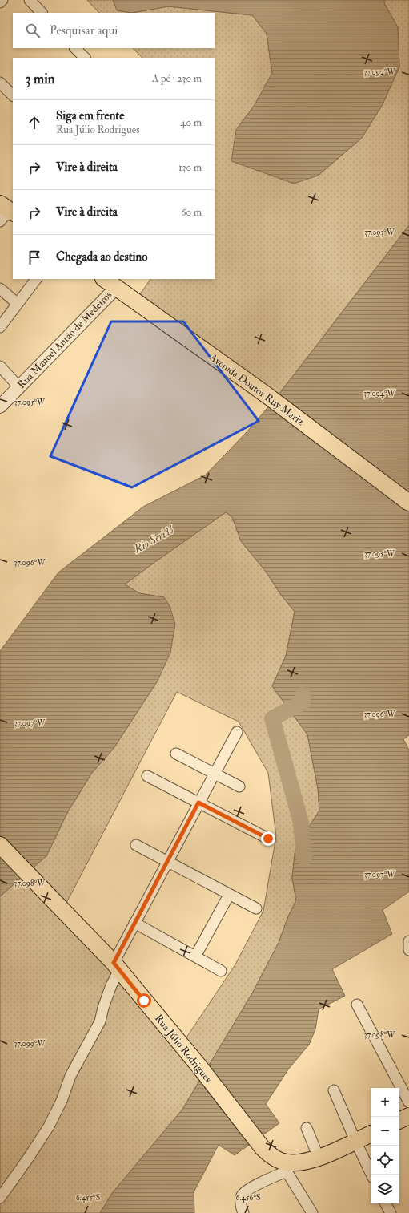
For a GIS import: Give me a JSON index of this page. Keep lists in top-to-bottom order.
{
  "streets": {
    "main road": ["Avenida Doutor Ruy Mariz", "Rua Júlio Rodrigues"],
    "street": ["Rua Manoel Antão de Medeiros"]
  },
  "crossings": [
    ["Rua Manoel Antão de Medeiros", "Avenida Doutor Ruy Mariz"]
  ],
  "water": ["Rio Seridó"],
  "page": {
    "search": "Pesquisar aqui",
    "heading": ["3 min", "A pé · 230 m"],
    "list": [
      ["Siga em frente", "Rua Júlio Rodrigues", "40 m"],
      ["Vire à direita", "130 m"],
      ["Vire à direita", "60 m"],
      "Chegada ao destino"
    ],
    "map_buttons": ["+", "−"]
  },
  "coordinates": [
    "37.092°W",
    "37.093°W",
    "37.094°W",
    "37.095°W",
    "37.096°W",
    "37.097°W",
    "37.098°W",
    "37.099°W",
    "6.455°S",
    "6.456°S"
  ]
}
